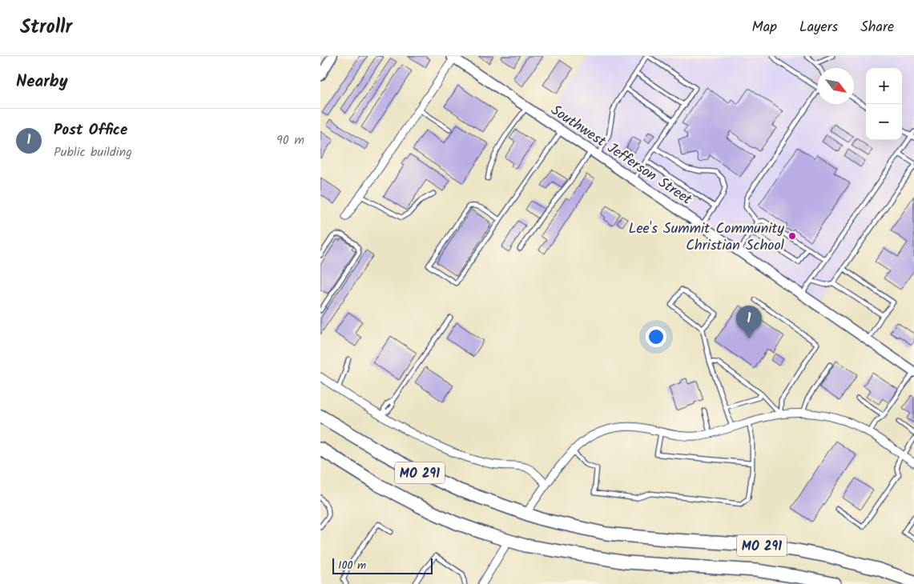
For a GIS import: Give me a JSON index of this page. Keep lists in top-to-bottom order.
{
  "streets": {
    "highway": ["MO 291"],
    "street": ["Southwest Jefferson Street"]
  },
  "places": ["Lee's Summit Community Christian School"],
  "scale_bar": "100 m",
  "north": "bottom right",
  "page": {
    "header": "Strollr",
    "nav": ["Map", "Layers", "Share"],
    "heading": "Nearby",
    "map_buttons": ["+", "−"],
    "list": [
      {
        "mark": "1",
        "name": "Post Office",
        "note": "Public building",
        "value": "90 m"
      }
    ],
    "pins": "1",
    "scale": "100 m"
  }
}
